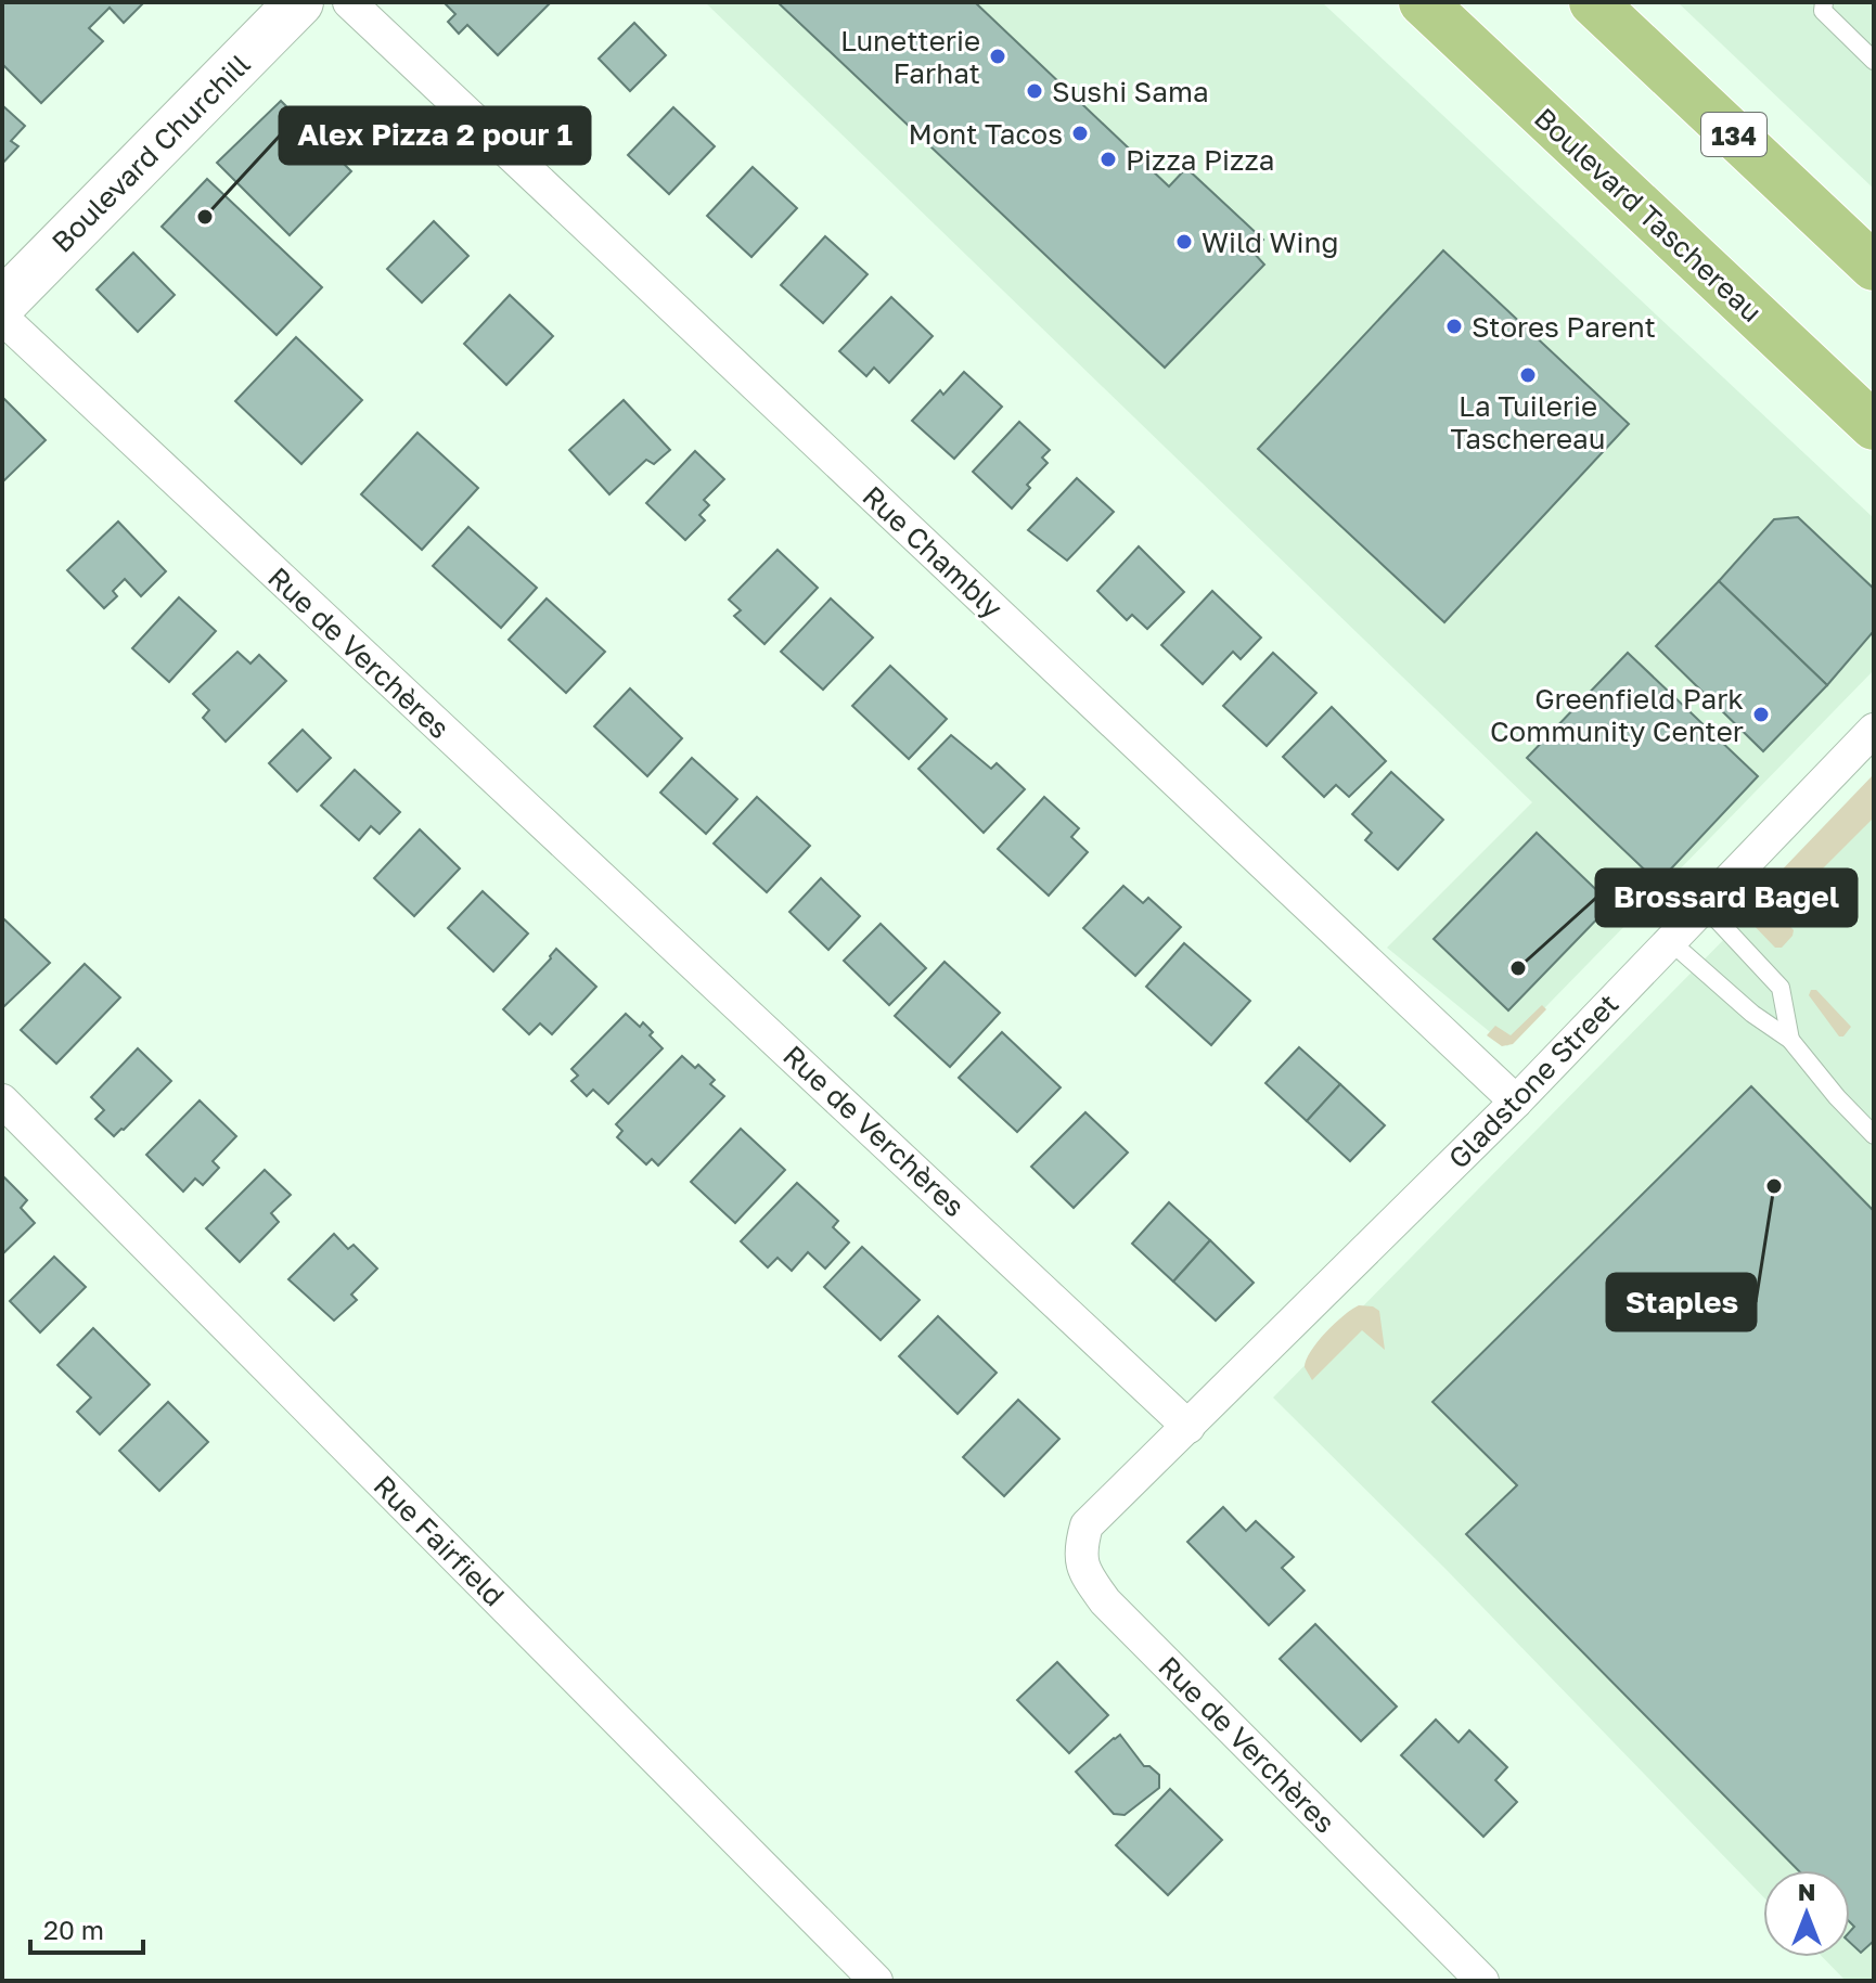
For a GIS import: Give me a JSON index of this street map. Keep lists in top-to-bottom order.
{
  "streets": {
    "main road": ["134", "Boulevard Taschereau"],
    "street": [
      "Boulevard Churchill",
      "Rue Chambly",
      "Rue de Verchères",
      "Gladstone Street",
      "Rue Fairfield"
    ]
  },
  "crossings": [
    ["Rue Chambly", "Gladstone Street"],
    ["Rue de Verchères", "Gladstone Street"]
  ],
  "places": [
    "Lunetterie Farhat",
    "Sushi Sama",
    "Mont Tacos",
    "Pizza Pizza",
    "Alex Pizza 2 pour 1",
    "Wild Wing",
    "Stores Parent",
    "La Tuilerie Taschereau",
    "Greenfield Park Community Center",
    "Brossard Bagel",
    "Staples"
  ],
  "scale_bar": "20 m",
  "north": "top"
}
